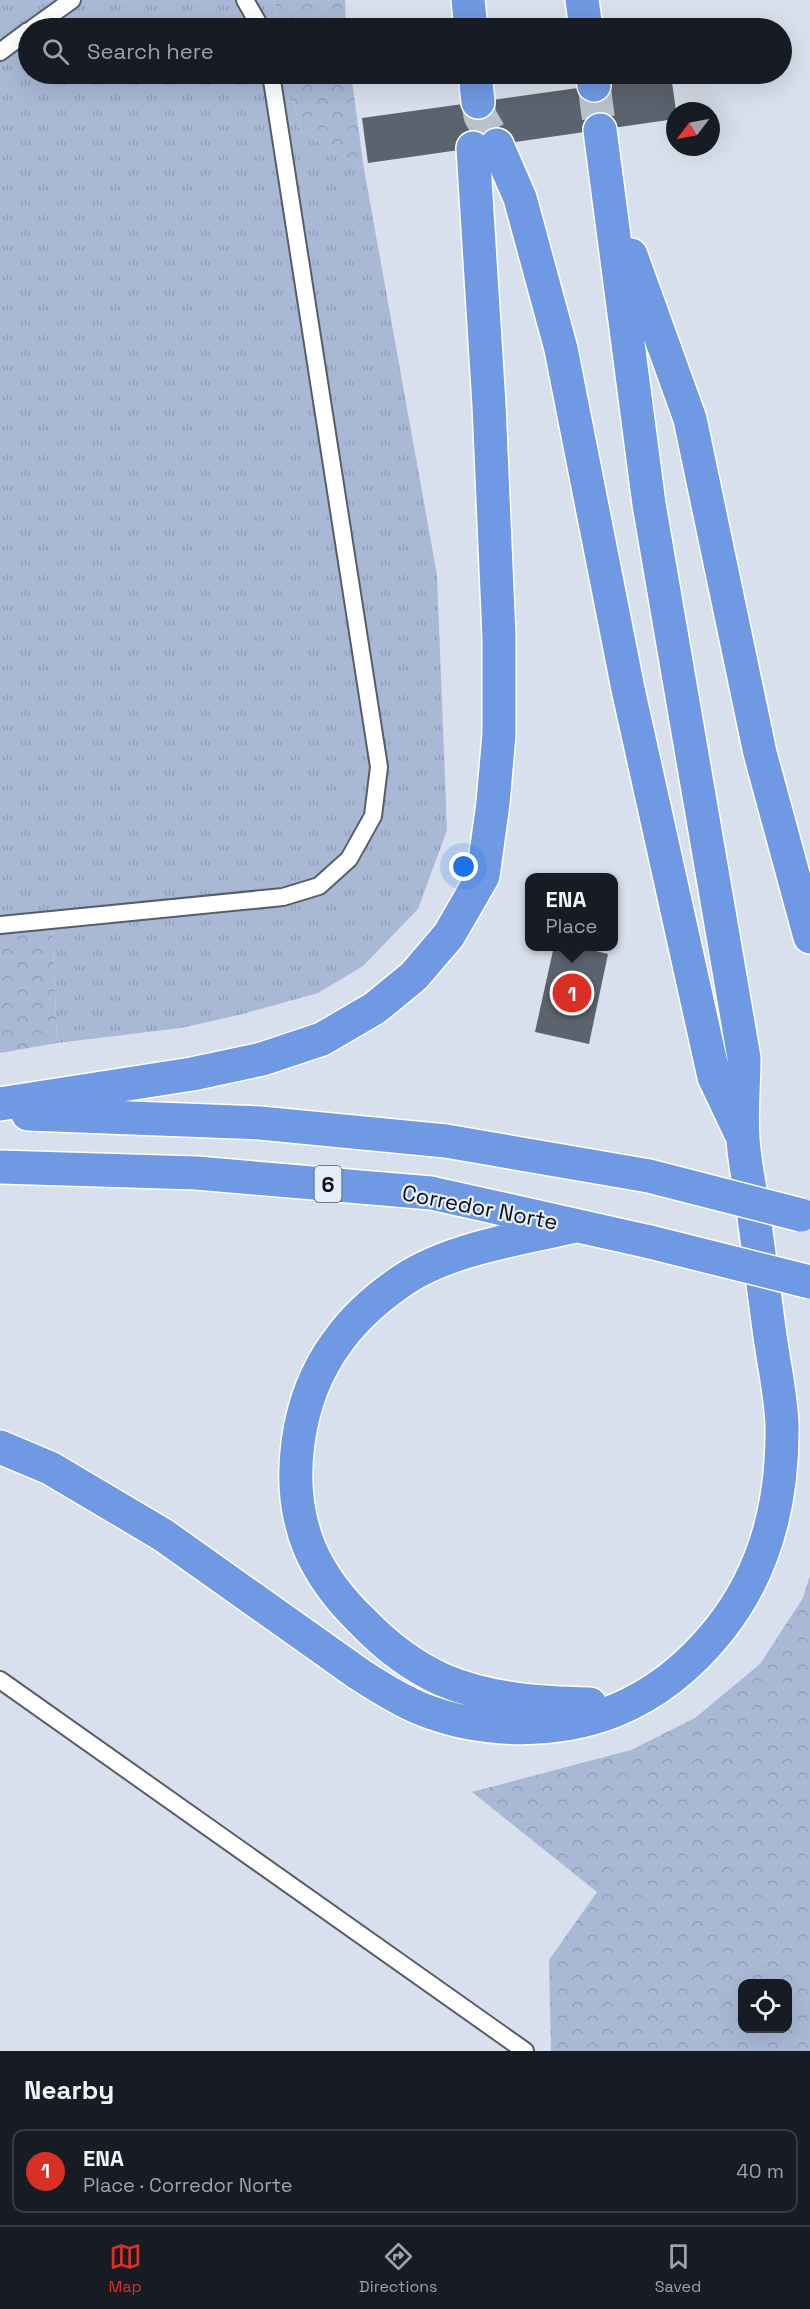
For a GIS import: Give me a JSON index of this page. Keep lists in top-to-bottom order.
{
  "streets": {
    "highway": ["6", "Corredor Norte"]
  },
  "north": "bottom left",
  "page": {
    "search": "Search here",
    "popup": ["ENA", "Place"],
    "pins": "1",
    "heading": "Nearby",
    "list": [
      {
        "mark": "1",
        "name": "ENA",
        "note": "Place · Corredor Norte",
        "value": "40 m"
      }
    ],
    "nav": ["Map", "Directions", "Saved"]
  }
}
